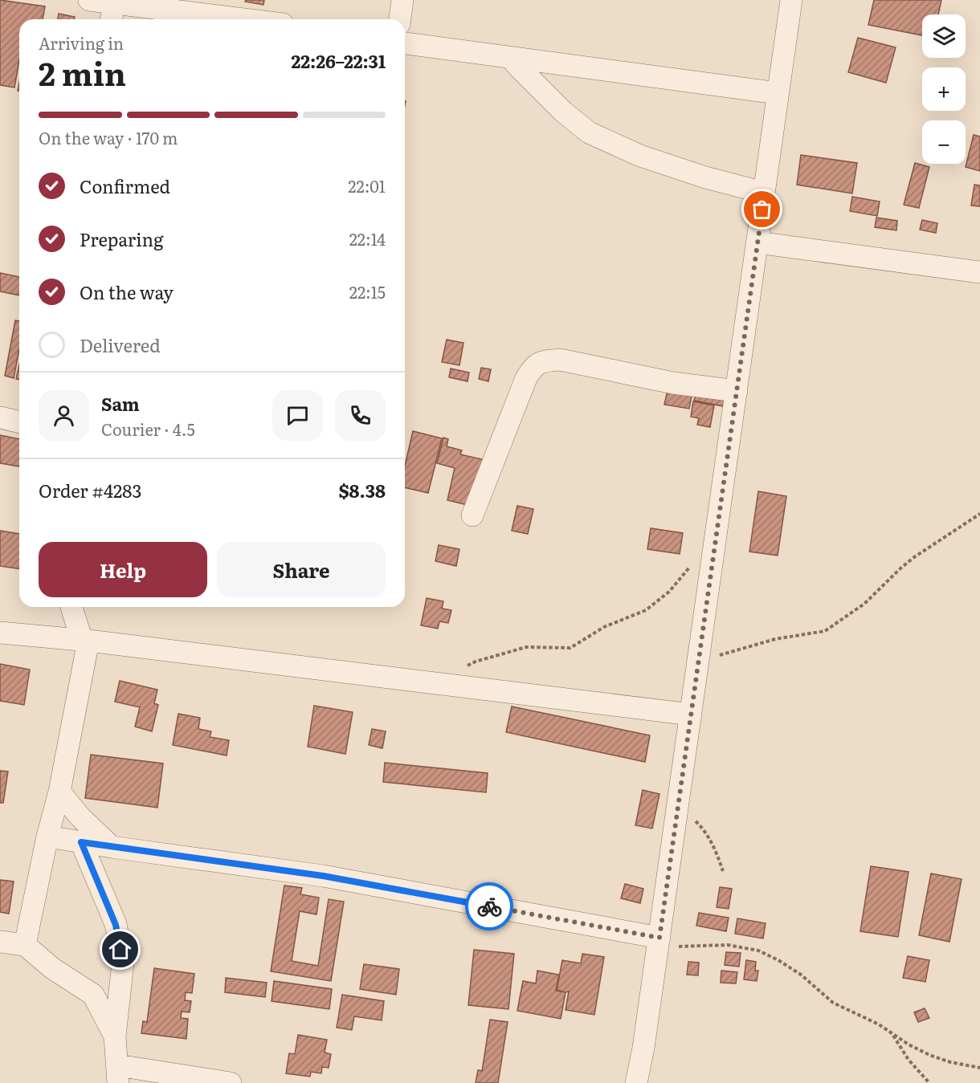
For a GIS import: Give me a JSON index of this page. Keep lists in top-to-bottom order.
{
  "page": {
    "map_buttons": ["+", "−"],
    "heading": ["2 min", "Arriving in", "22:26–22:31"],
    "panel": [
      "Sam",
      "Courier · 4.5",
      "Order #4283",
      "$8.38"
    ],
    "bar": "On the way · 170 m",
    "list": [
      ["Confirmed", "22:01"],
      ["Preparing", "22:14"],
      ["On the way", "22:15"],
      "Delivered"
    ],
    "buttons": ["Help", "Share"]
  }
}
